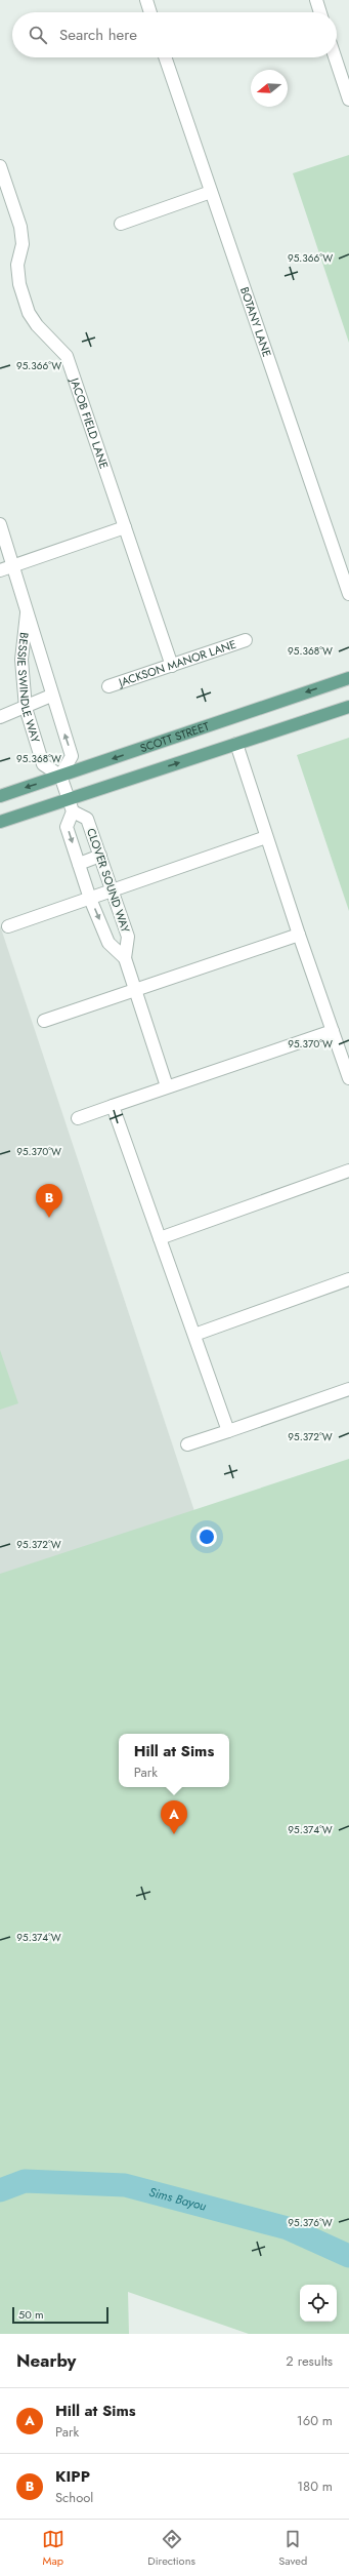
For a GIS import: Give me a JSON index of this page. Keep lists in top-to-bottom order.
{
  "streets": {
    "main road": ["SCOTT STREET"],
    "street": [
      "BOTANY LANE",
      "JACOB FIELD LANE",
      "JACKSON MANOR LANE",
      "BESSIE SWINDLE WAY",
      "CLOVER SOUND WAY"
    ]
  },
  "crossings": [
    ["JACOB FIELD LANE", "JACKSON MANOR LANE"],
    ["BESSIE SWINDLE WAY", "SCOTT STREET"]
  ],
  "water": ["Sims Bayou"],
  "scale_bar": "50 m",
  "north": "left",
  "page": {
    "search": "Search here",
    "pins": ["B", "A"],
    "popup": ["Hill at Sims", "Park"],
    "scale": "50 m",
    "heading": ["Nearby", "2 results"],
    "list": [
      {
        "mark": "A",
        "name": "Hill at Sims",
        "note": "Park",
        "value": "160 m"
      },
      {
        "mark": "B",
        "name": "KIPP",
        "note": "School",
        "value": "180 m"
      }
    ],
    "nav": ["Map", "Directions", "Saved"]
  },
  "coordinates": [
    "95.366°W",
    "95.368°W",
    "95.370°W",
    "95.372°W",
    "95.374°W",
    "95.376°W"
  ]
}
